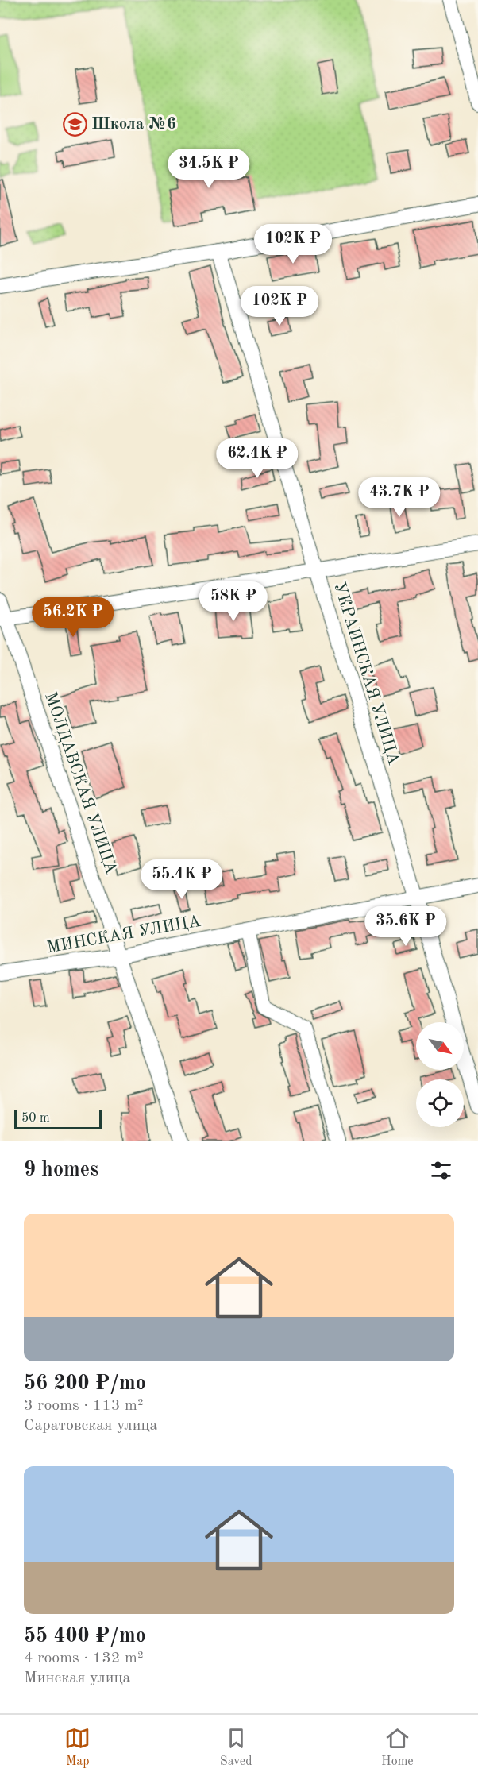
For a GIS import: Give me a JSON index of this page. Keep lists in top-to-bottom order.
{
  "streets": {
    "street": ["УКРАИНСКАЯ УЛИЦА", "МОЛДАВСКАЯ УЛИЦА", "МИНСКАЯ УЛИЦА"]
  },
  "crossings": [
    ["УКРАИНСКАЯ УЛИЦА", "МИНСКАЯ УЛИЦА"],
    ["МОЛДАВСКАЯ УЛИЦА", "МИНСКАЯ УЛИЦА"]
  ],
  "places": {
    "school or university": ["Школа №6"]
  },
  "scale_bar": "50 m",
  "north": "bottom right",
  "page": {
    "price": [
      "34.5K ₽",
      "102K ₽",
      "102K ₽",
      "62.4K ₽",
      "43.7K ₽",
      "58K ₽",
      "56.2K ₽",
      "55.4K ₽",
      "35.6K ₽"
    ],
    "scale": "50 m",
    "heading": "9 homes",
    "list": [
      {
        "name": "56 200 ₽/mo",
        "note": "3 rooms · 113 m² · Саратовская улица"
      },
      {
        "name": "55 400 ₽/mo",
        "note": "4 rooms · 132 m² · Минская улица"
      }
    ],
    "tabs": ["Map", "Saved", "Home"]
  }
}
